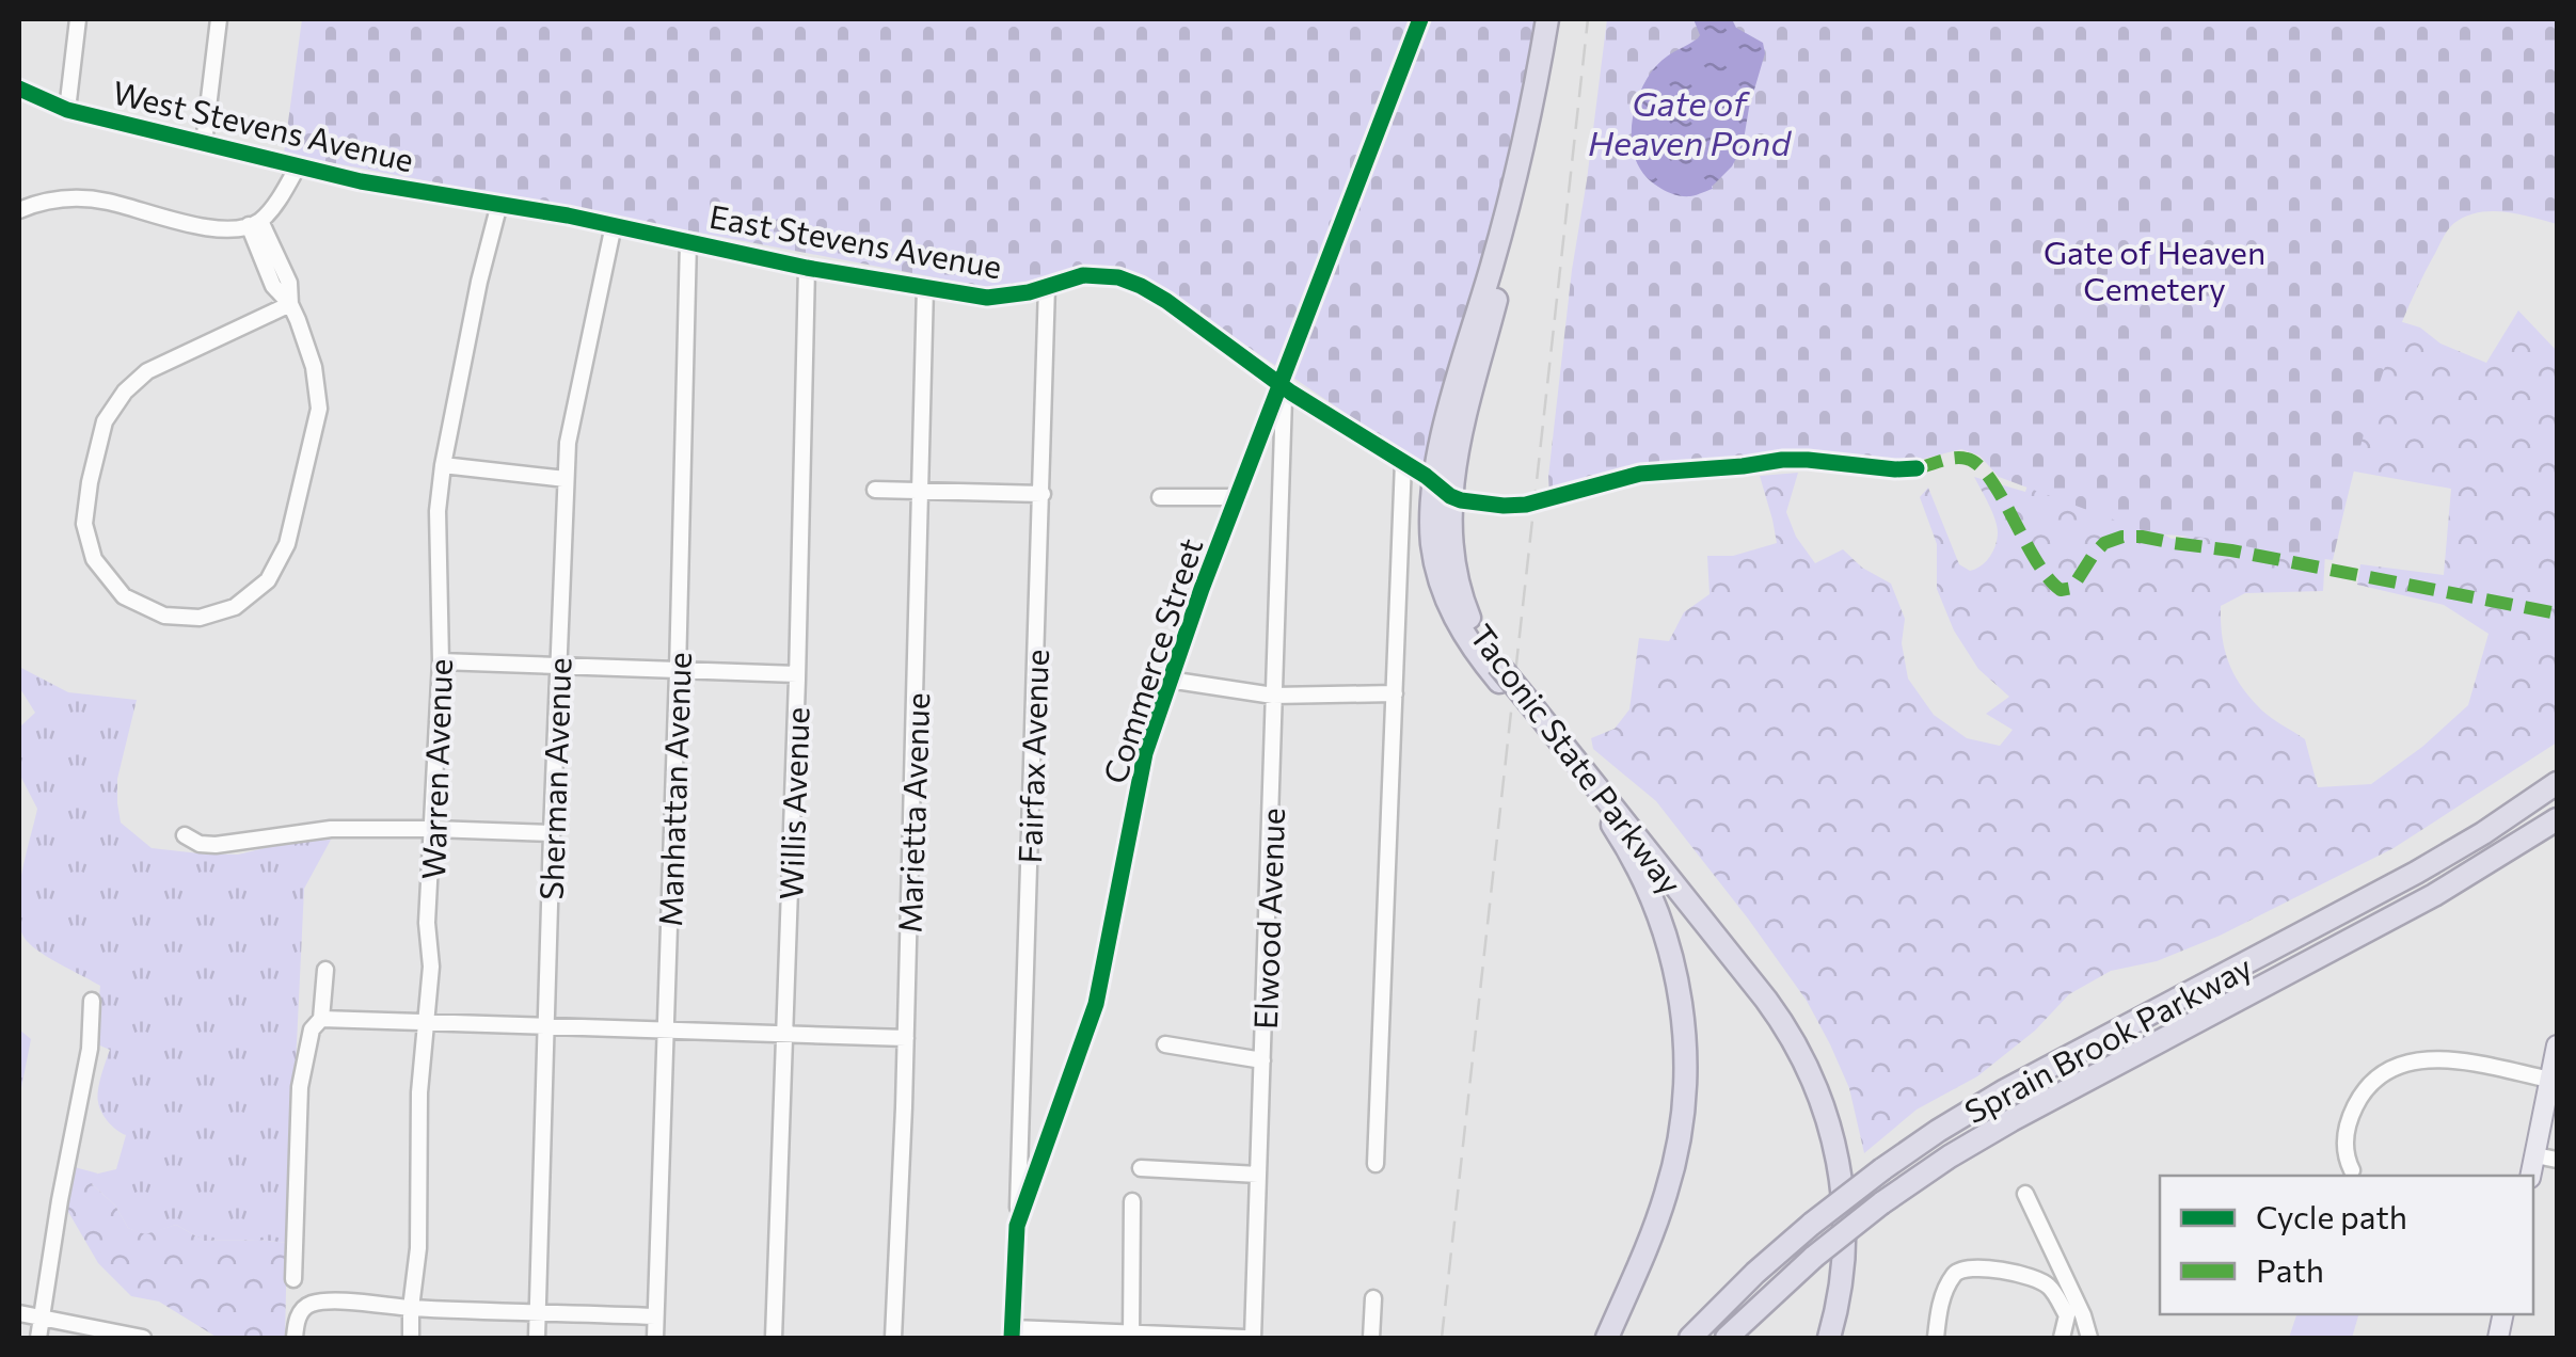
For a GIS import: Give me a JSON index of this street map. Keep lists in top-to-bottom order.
{
  "streets": {
    "highway": ["Taconic State Parkway", "Sprain Brook Parkway"],
    "street": [
      "West Stevens Avenue",
      "East Stevens Avenue",
      "Commerce Street",
      "Fairfax Avenue",
      "Warren Avenue",
      "Sherman Avenue",
      "Manhattan Avenue",
      "Willis Avenue",
      "Marietta Avenue",
      "Elwood Avenue"
    ]
  },
  "crossings": [
    ["West Stevens Avenue", "East Stevens Avenue"],
    ["West Stevens Avenue", "Warren Avenue"],
    ["East Stevens Avenue", "Commerce Street"],
    ["East Stevens Avenue", "Fairfax Avenue"],
    ["East Stevens Avenue", "Taconic State Parkway"],
    ["East Stevens Avenue", "Warren Avenue"],
    ["East Stevens Avenue", "Sherman Avenue"],
    ["East Stevens Avenue", "Manhattan Avenue"],
    ["East Stevens Avenue", "Willis Avenue"],
    ["East Stevens Avenue", "Marietta Avenue"],
    ["Commerce Street", "Fairfax Avenue"],
    ["Commerce Street", "Elwood Avenue"]
  ],
  "water": ["Gate of Heaven Pond"],
  "parks": ["Gate of Heaven Cemetery"],
  "legend": ["Cycle path", "Path"]
}
